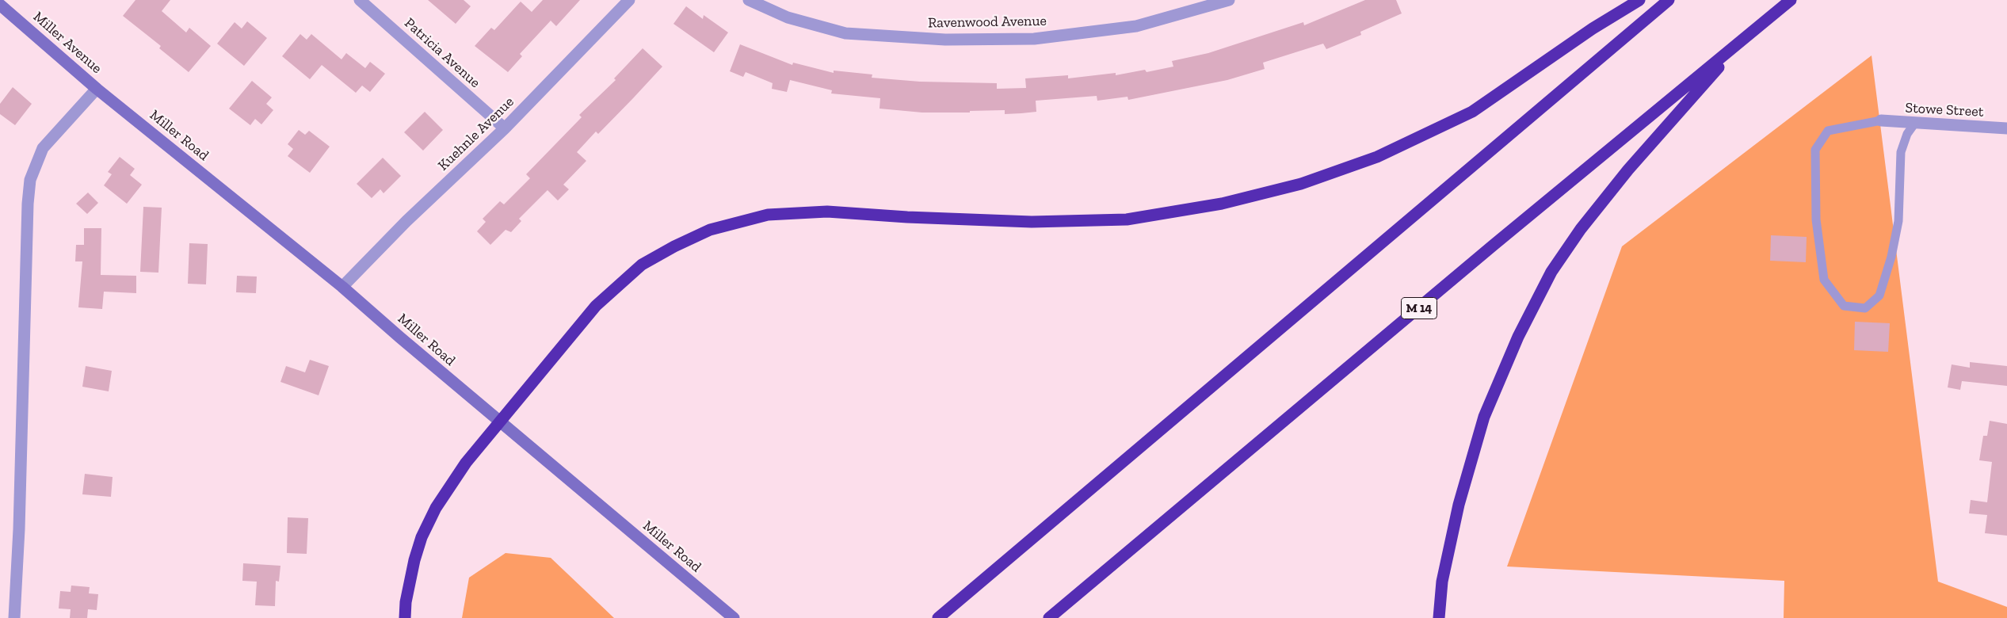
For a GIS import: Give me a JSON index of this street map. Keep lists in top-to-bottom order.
{
  "streets": {
    "highway": ["M 14"],
    "main road": ["Miller Avenue", "Miller Road"],
    "street": [
      "Ravenwood Avenue",
      "Patricia Avenue",
      "Stowe Street",
      "Kuehnle Avenue"
    ]
  },
  "crossings": [
    ["Miller Avenue", "Miller Road"],
    ["Patricia Avenue", "Kuehnle Avenue"],
    ["Kuehnle Avenue", "Miller Road"]
  ]
}
